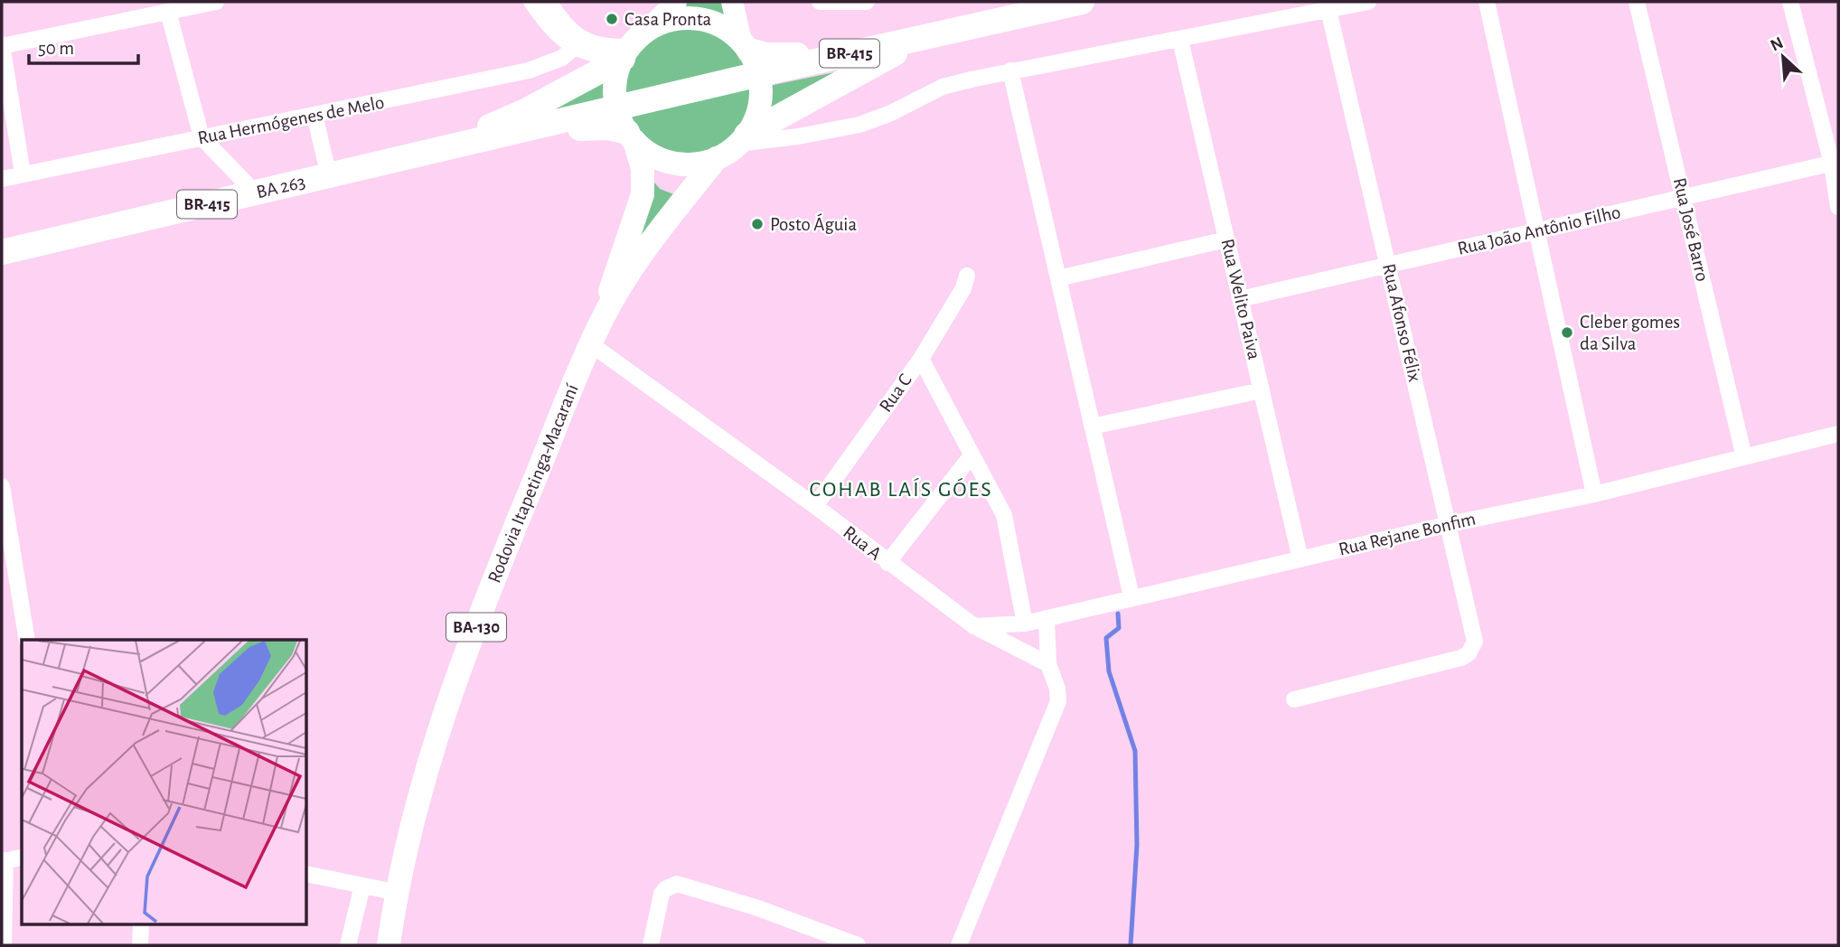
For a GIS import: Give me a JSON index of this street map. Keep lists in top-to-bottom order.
{
  "streets": {
    "highway": ["BR-415", "BA 263"],
    "main road": ["Rodovia Itapetinga-Macaraní", "BA-130"],
    "street": [
      "Rua Hermógenes de Melo",
      "Rua José Barro",
      "Rua João Antônio Filho",
      "Rua Welito Paiva",
      "Rua Afonso Félix",
      "Rua C",
      "Rua Rejane Bonfim",
      "Rua A"
    ]
  },
  "crossings": [
    ["BR-415", "BA 263"],
    ["Rua José Barro", "Rua João Antônio Filho"],
    ["Rua José Barro", "Rua Rejane Bonfim"],
    ["Rua João Antônio Filho", "Rua Welito Paiva"],
    ["Rua João Antônio Filho", "Rua Afonso Félix"],
    ["Rua Welito Paiva", "Rua Rejane Bonfim"],
    ["Rua Afonso Félix", "Rua Rejane Bonfim"],
    ["Rua C", "Rua A"],
    ["Rodovia Itapetinga-Macaraní", "Rua A"],
    ["Rua Rejane Bonfim", "Rua A"]
  ],
  "districts": ["COHAB LAÍS GÓES"],
  "places": ["Casa Pronta", "Posto Águia", "Cleber gomes da Silva"],
  "scale_bar": "50 m",
  "north": "top left"
}
